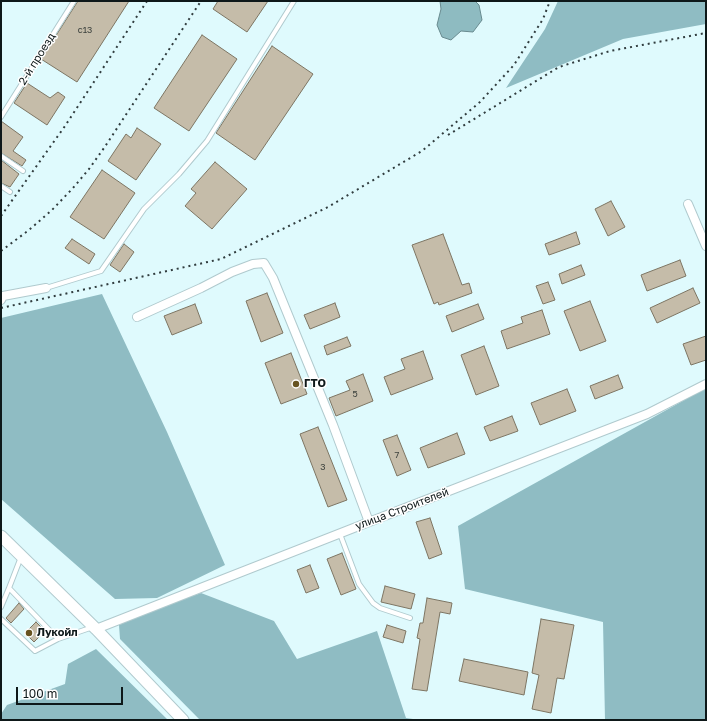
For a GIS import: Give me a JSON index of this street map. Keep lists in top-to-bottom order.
{
  "streets": {
    "street": ["улица Строителей"],
    "lane": ["2-й проезд"]
  },
  "places": ["ГТО", "Лукойл"],
  "house_numbers": [
    "с13",
    "5",
    "7",
    "3"
  ],
  "scale_bar": "100 m"
}
